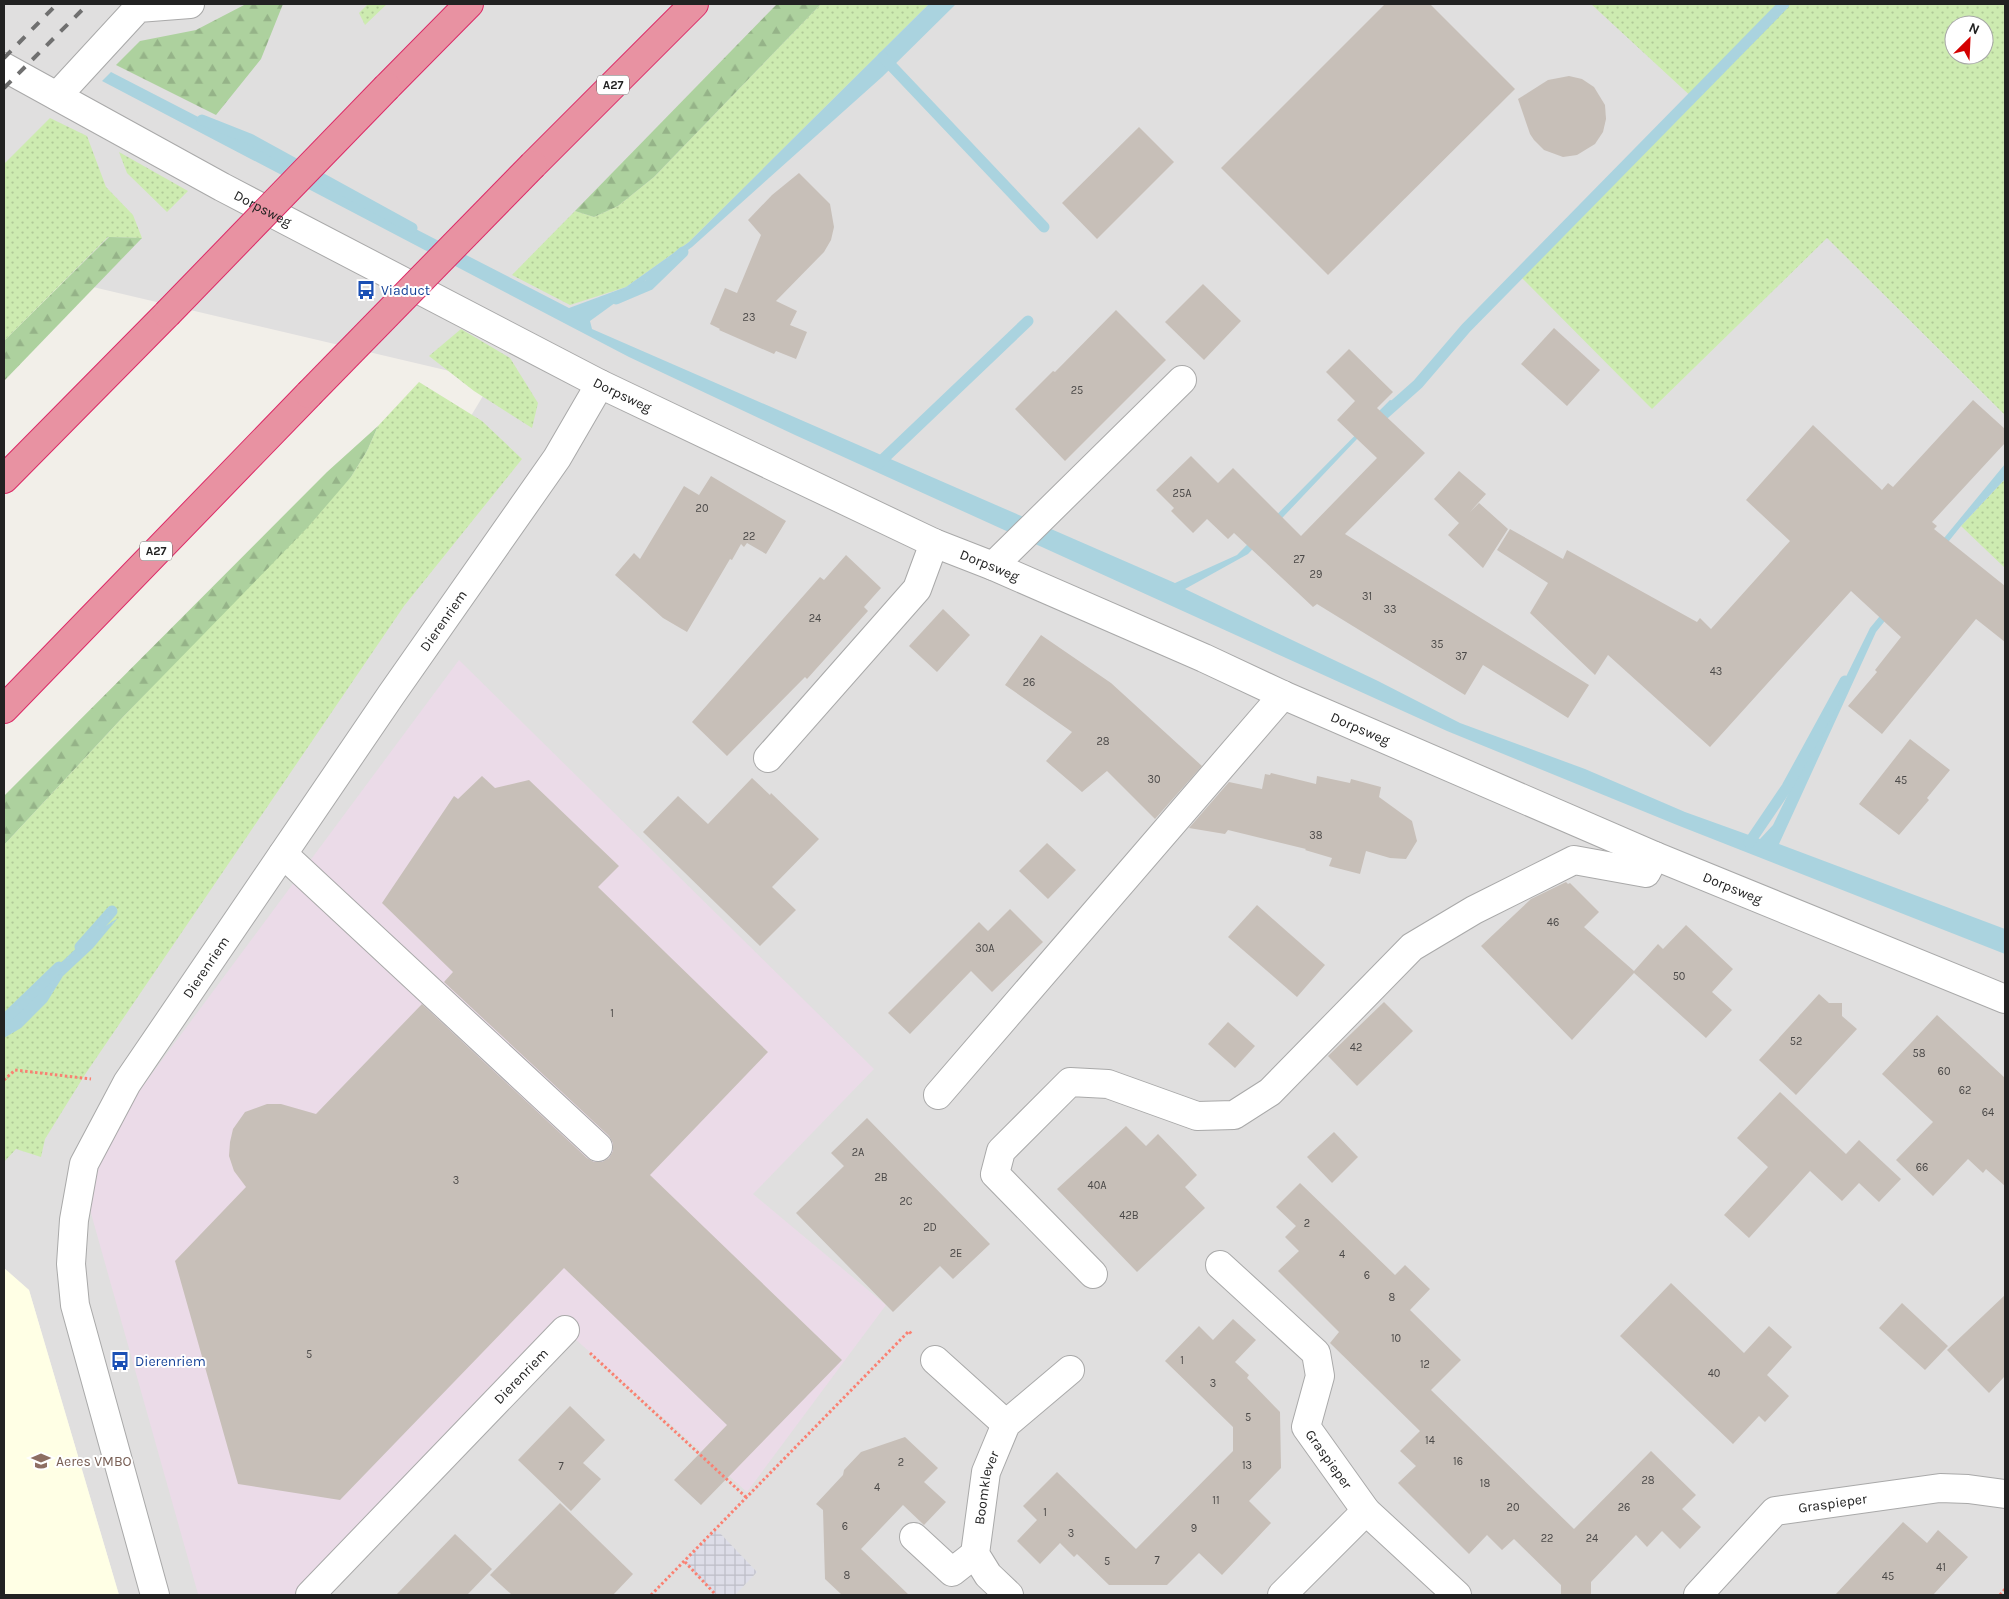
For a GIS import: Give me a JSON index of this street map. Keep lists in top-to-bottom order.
{
  "streets": {
    "highway": ["A27"],
    "street": [
      "Dorpsweg",
      "Dierenriem",
      "Graspieper",
      "Boomklever"
    ]
  },
  "crossings": [
    ["Dorpsweg", "Dierenriem"]
  ],
  "places": {
    "bus stop": ["Viaduct", "Dierenriem"],
    "school or university": ["Aeres VMBO"]
  },
  "house_numbers": [
    "23",
    "25",
    "25A",
    "20",
    "22",
    "27",
    "29",
    "31",
    "33",
    "24",
    "35",
    "37",
    "43",
    "26",
    "28",
    "30",
    "45",
    "38",
    "46",
    "30A",
    "50",
    "1",
    "52",
    "42",
    "58",
    "60",
    "62",
    "64",
    "2A",
    "66",
    "2B",
    "3",
    "40A",
    "2C",
    "42B",
    "2",
    "2D",
    "2E",
    "4",
    "6",
    "8",
    "10",
    "5",
    "1",
    "12",
    "40",
    "3",
    "5",
    "14",
    "16",
    "2",
    "13",
    "7",
    "28",
    "18",
    "4",
    "11",
    "20",
    "26",
    "1",
    "6",
    "9",
    "3",
    "22",
    "24",
    "7",
    "5",
    "41",
    "8",
    "45"
  ],
  "north": "top right"
}
